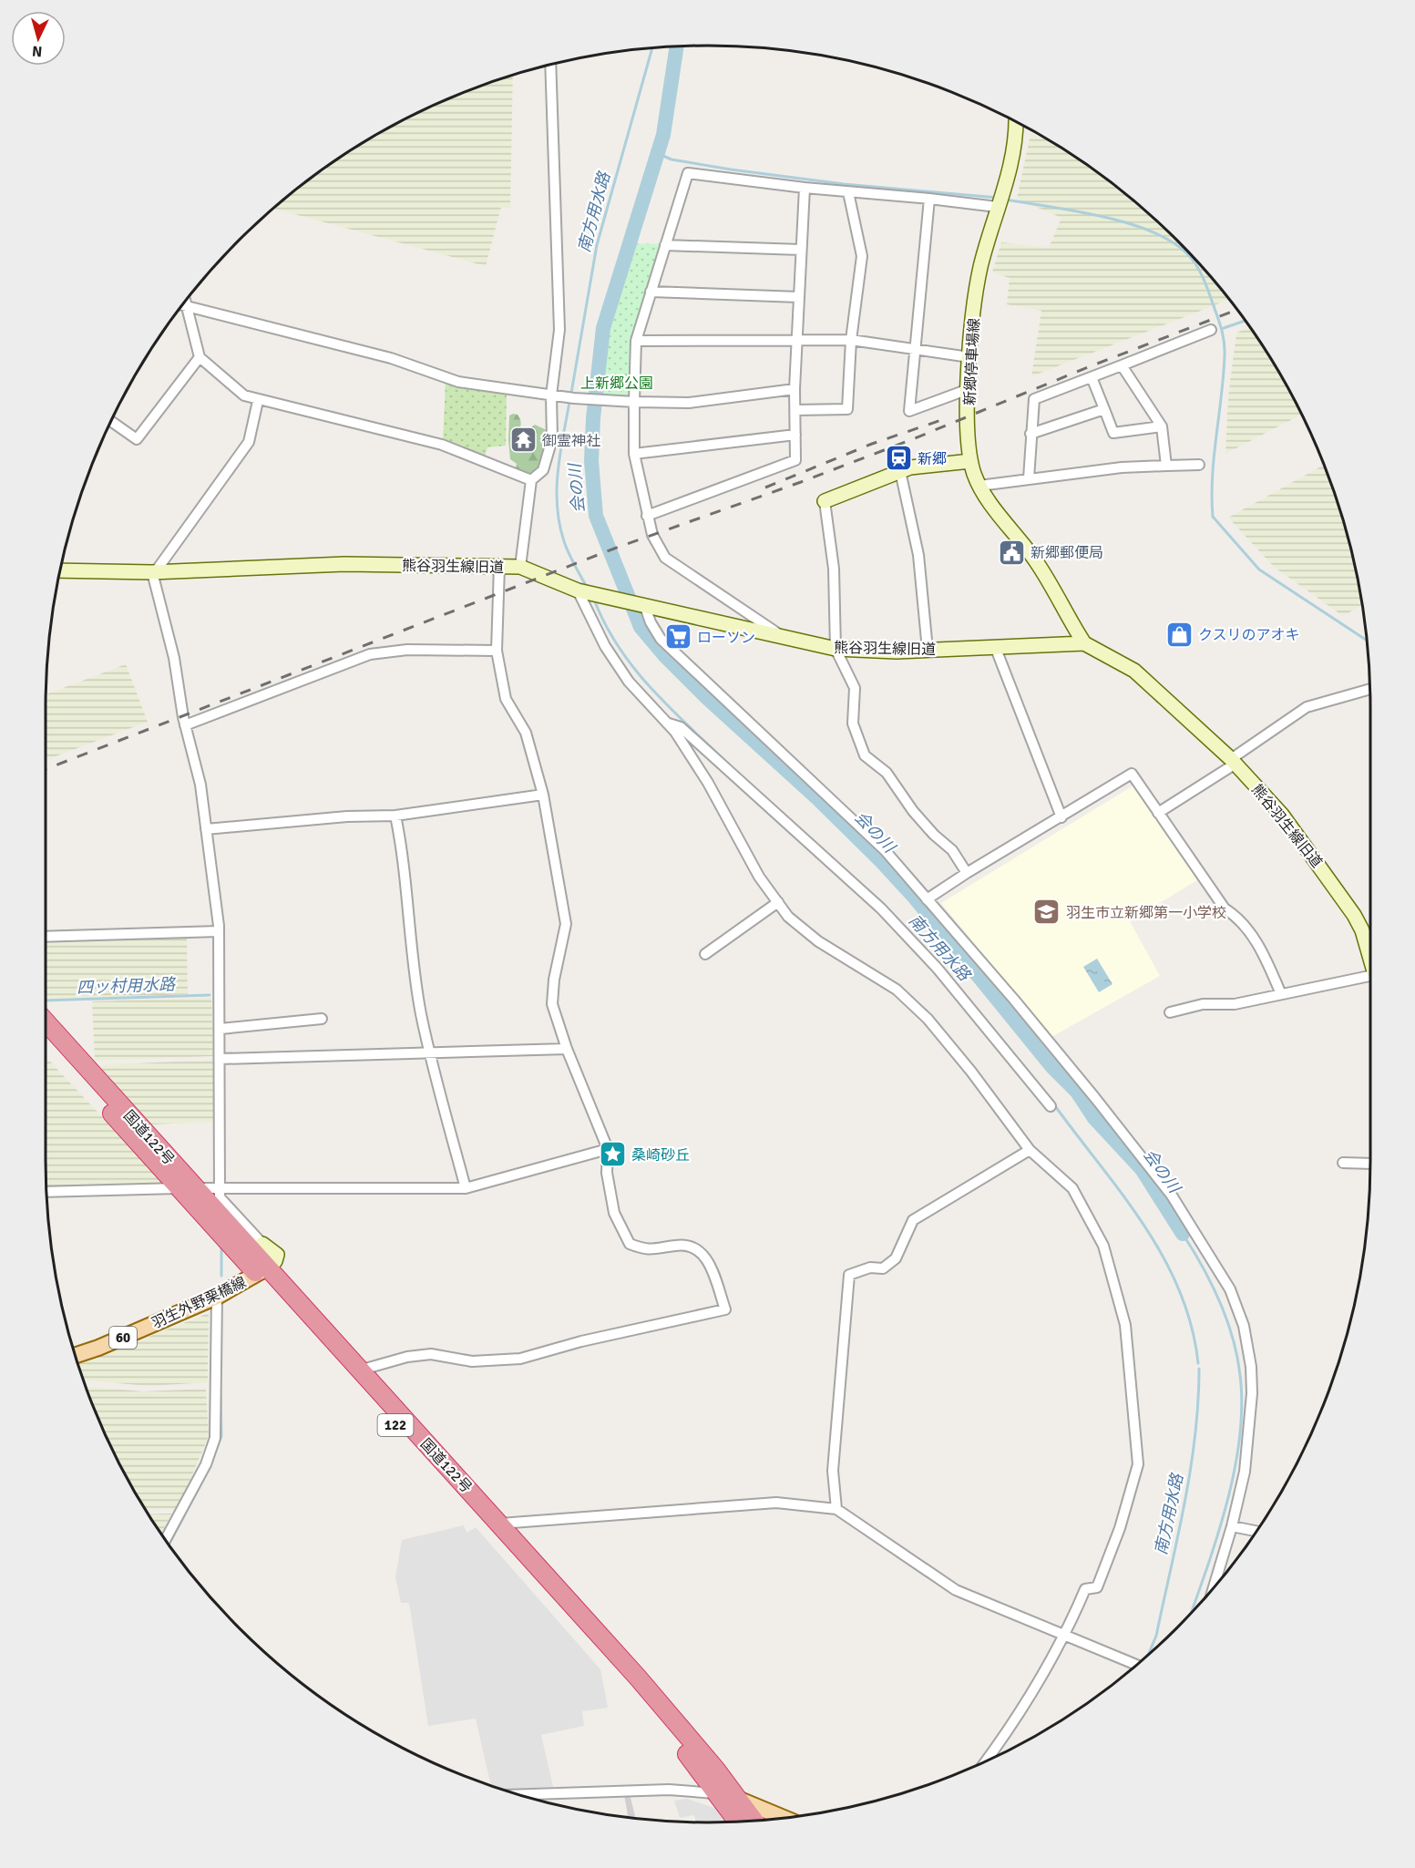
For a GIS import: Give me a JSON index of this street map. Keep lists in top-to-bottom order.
{
  "streets": {
    "highway": ["国道122号", "122"],
    "main road": ["羽生外野栗橋線", "60"],
    "street": ["新郷停車場線", "熊谷羽生線旧道"]
  },
  "crossings": [
    ["新郷停車場線", "熊谷羽生線旧道"],
    ["国道122号", "羽生外野栗橋線"]
  ],
  "water": ["南方用水路", "会の川", "四ッ村用水路"],
  "parks": ["上新郷公園"],
  "places": {
    "temple": ["御霊神社"],
    "station": ["新郷"],
    "public building": ["新郷郵便局"],
    "shop": ["クスリのアオキ"],
    "supermarket": ["ローソン"],
    "school or university": ["羽生市立新郷第一小学校"],
    "place": ["桑崎砂丘"]
  },
  "north": "bottom"
}
